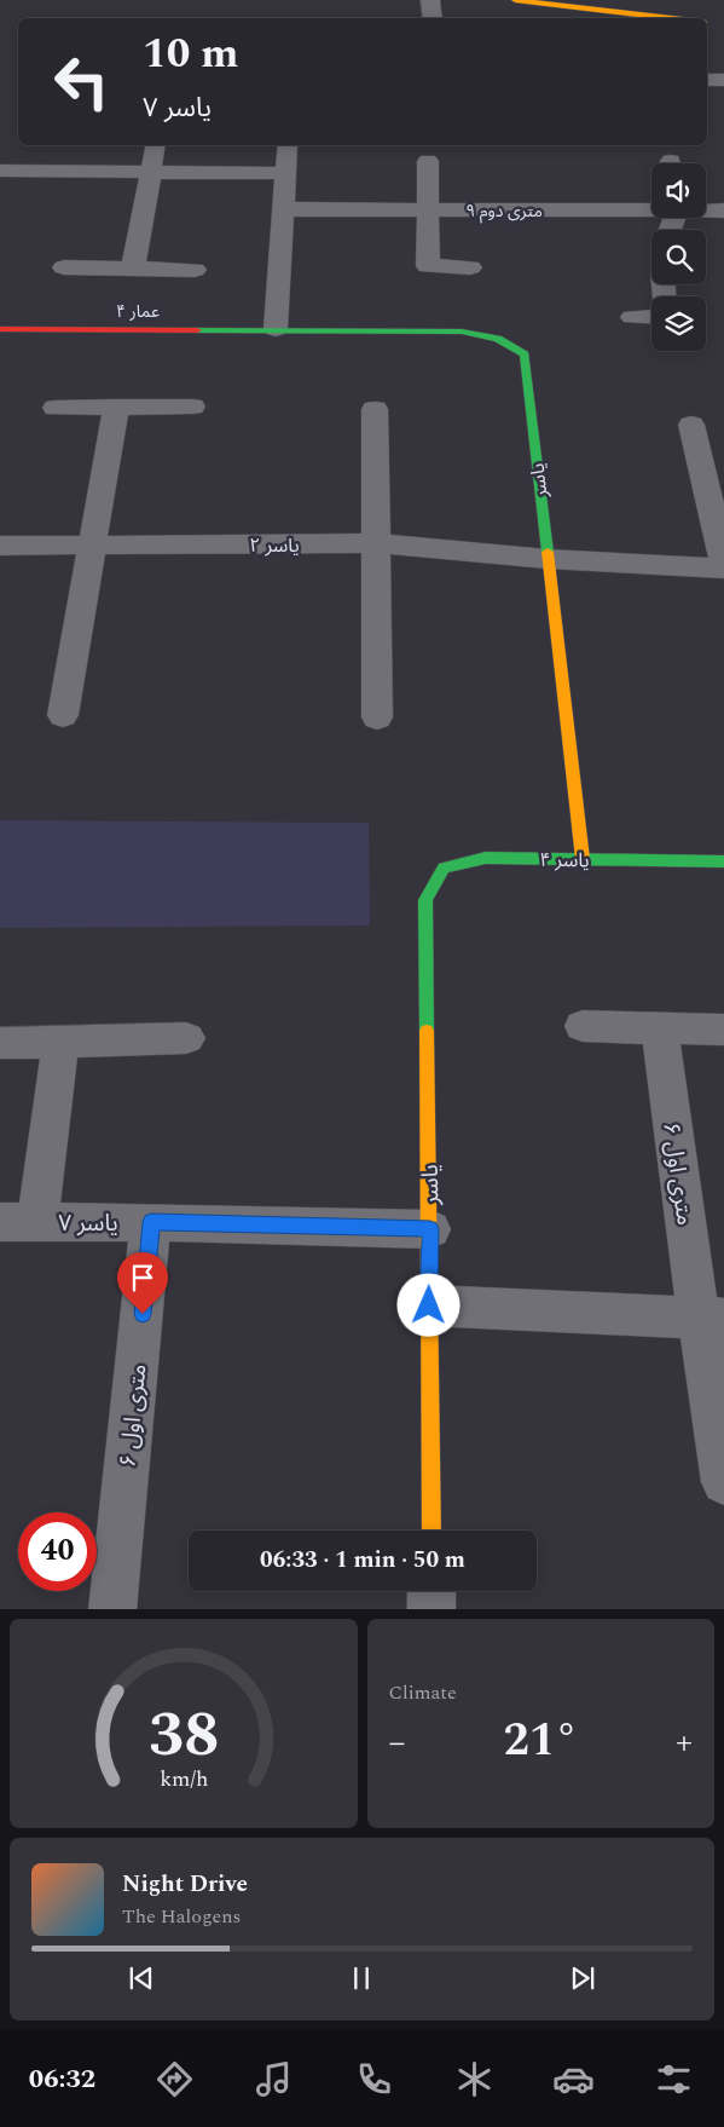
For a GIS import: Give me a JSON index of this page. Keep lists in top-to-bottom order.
{
  "streets": {
    "street": [
      "۹ متری دوم",
      "عمار ۴",
      "یاسر",
      "یاسر ۲",
      "یاسر ۴",
      "۶ متری اول",
      "یاسر ۷"
    ]
  },
  "crossings": [
    ["عمار ۴", "یاسر"],
    ["یاسر", "یاسر ۲"],
    ["یاسر", "یاسر ۴"],
    ["یاسر", "یاسر ۷"],
    ["۶ متری اول", "یاسر ۷"]
  ],
  "page": {
    "turn": ["10 m", "یاسر ۷"],
    "limit": "40",
    "trip": "06:33 · 1 min · 50 m",
    "tile": "Climate",
    "heat": ["−", "21°", "+"],
    "song": ["Night Drive", "The Halogens"],
    "tabs": "06:32",
    "gauge": ["38", "km/h"]
  }
}
